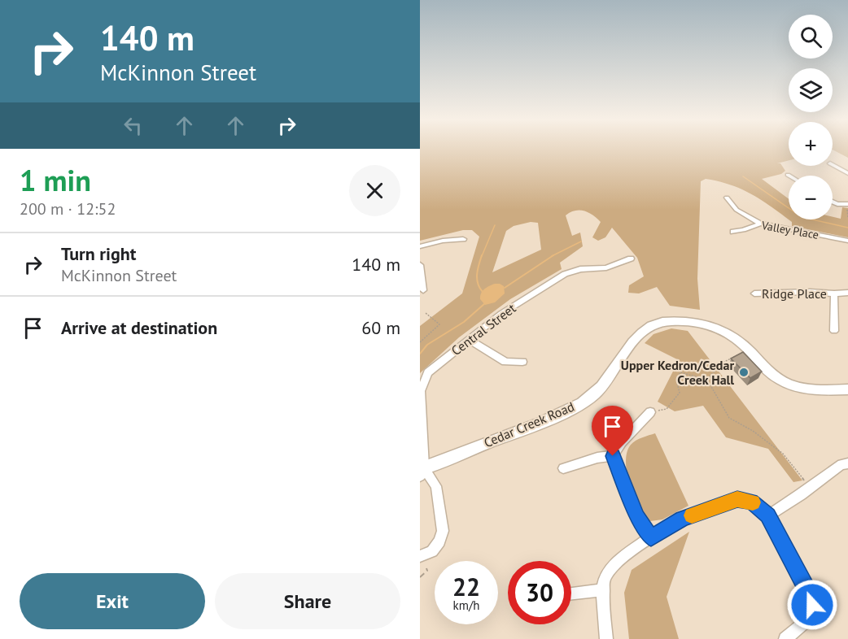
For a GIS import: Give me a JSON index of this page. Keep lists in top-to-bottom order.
{
  "streets": {
    "street": [
      "Valley Place",
      "Ridge Place",
      "Central Street",
      "Cedar Creek Road"
    ]
  },
  "crossings": [
    ["Central Street", "Cedar Creek Road"]
  ],
  "places": ["Upper Kedron/Cedar Creek Hall"],
  "page": {
    "turn": ["140 m", "McKinnon Street"],
    "map_buttons": ["+", "−"],
    "heading": ["1 min", "200 m · 12:52"],
    "list": [
      {
        "name": "Turn right",
        "note": "McKinnon Street",
        "value": "140 m"
      },
      {
        "name": "Arrive at destination",
        "value": "60 m"
      }
    ],
    "speed": "22 km/h",
    "limit": "30",
    "buttons": ["Exit", "Share"]
  }
}
